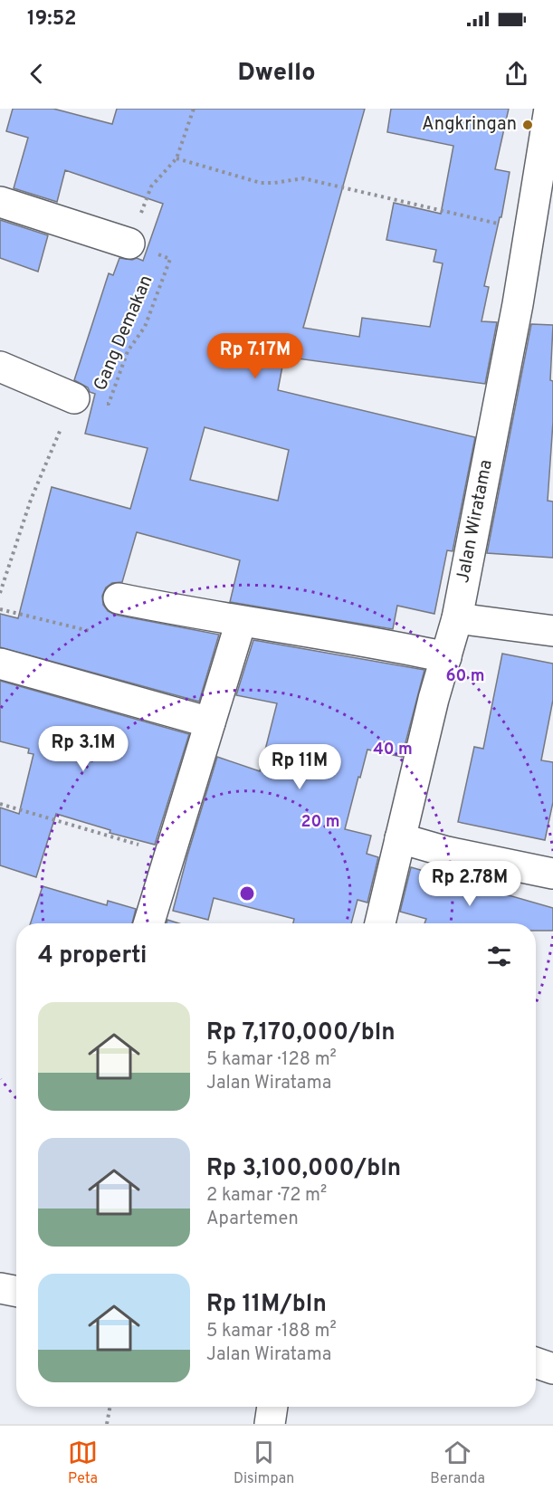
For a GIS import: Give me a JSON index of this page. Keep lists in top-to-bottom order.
{
  "streets": {
    "street": ["Jalan Wiratama"],
    "path": ["Gang Demakan"]
  },
  "places": ["Angkringan"],
  "page": {
    "status": "19:52",
    "header": "Dwello",
    "price": [
      "Rp 7.17M",
      "Rp 3.1M",
      "Rp 11M",
      "Rp 2.78M"
    ],
    "heading": "4 properti",
    "list": [
      {
        "name": "Rp 7,170,000/bln",
        "note": "5 kamar · 128 m² · Jalan Wiratama"
      },
      {
        "name": "Rp 3,100,000/bln",
        "note": "2 kamar · 72 m² · Apartemen"
      },
      {
        "name": "Rp 11M/bln",
        "note": "5 kamar · 188 m² · Jalan Wiratama"
      }
    ],
    "tabs": ["Peta", "Disimpan", "Beranda"]
  },
  "rings": ["60 m", "40 m", "20 m"]
}
